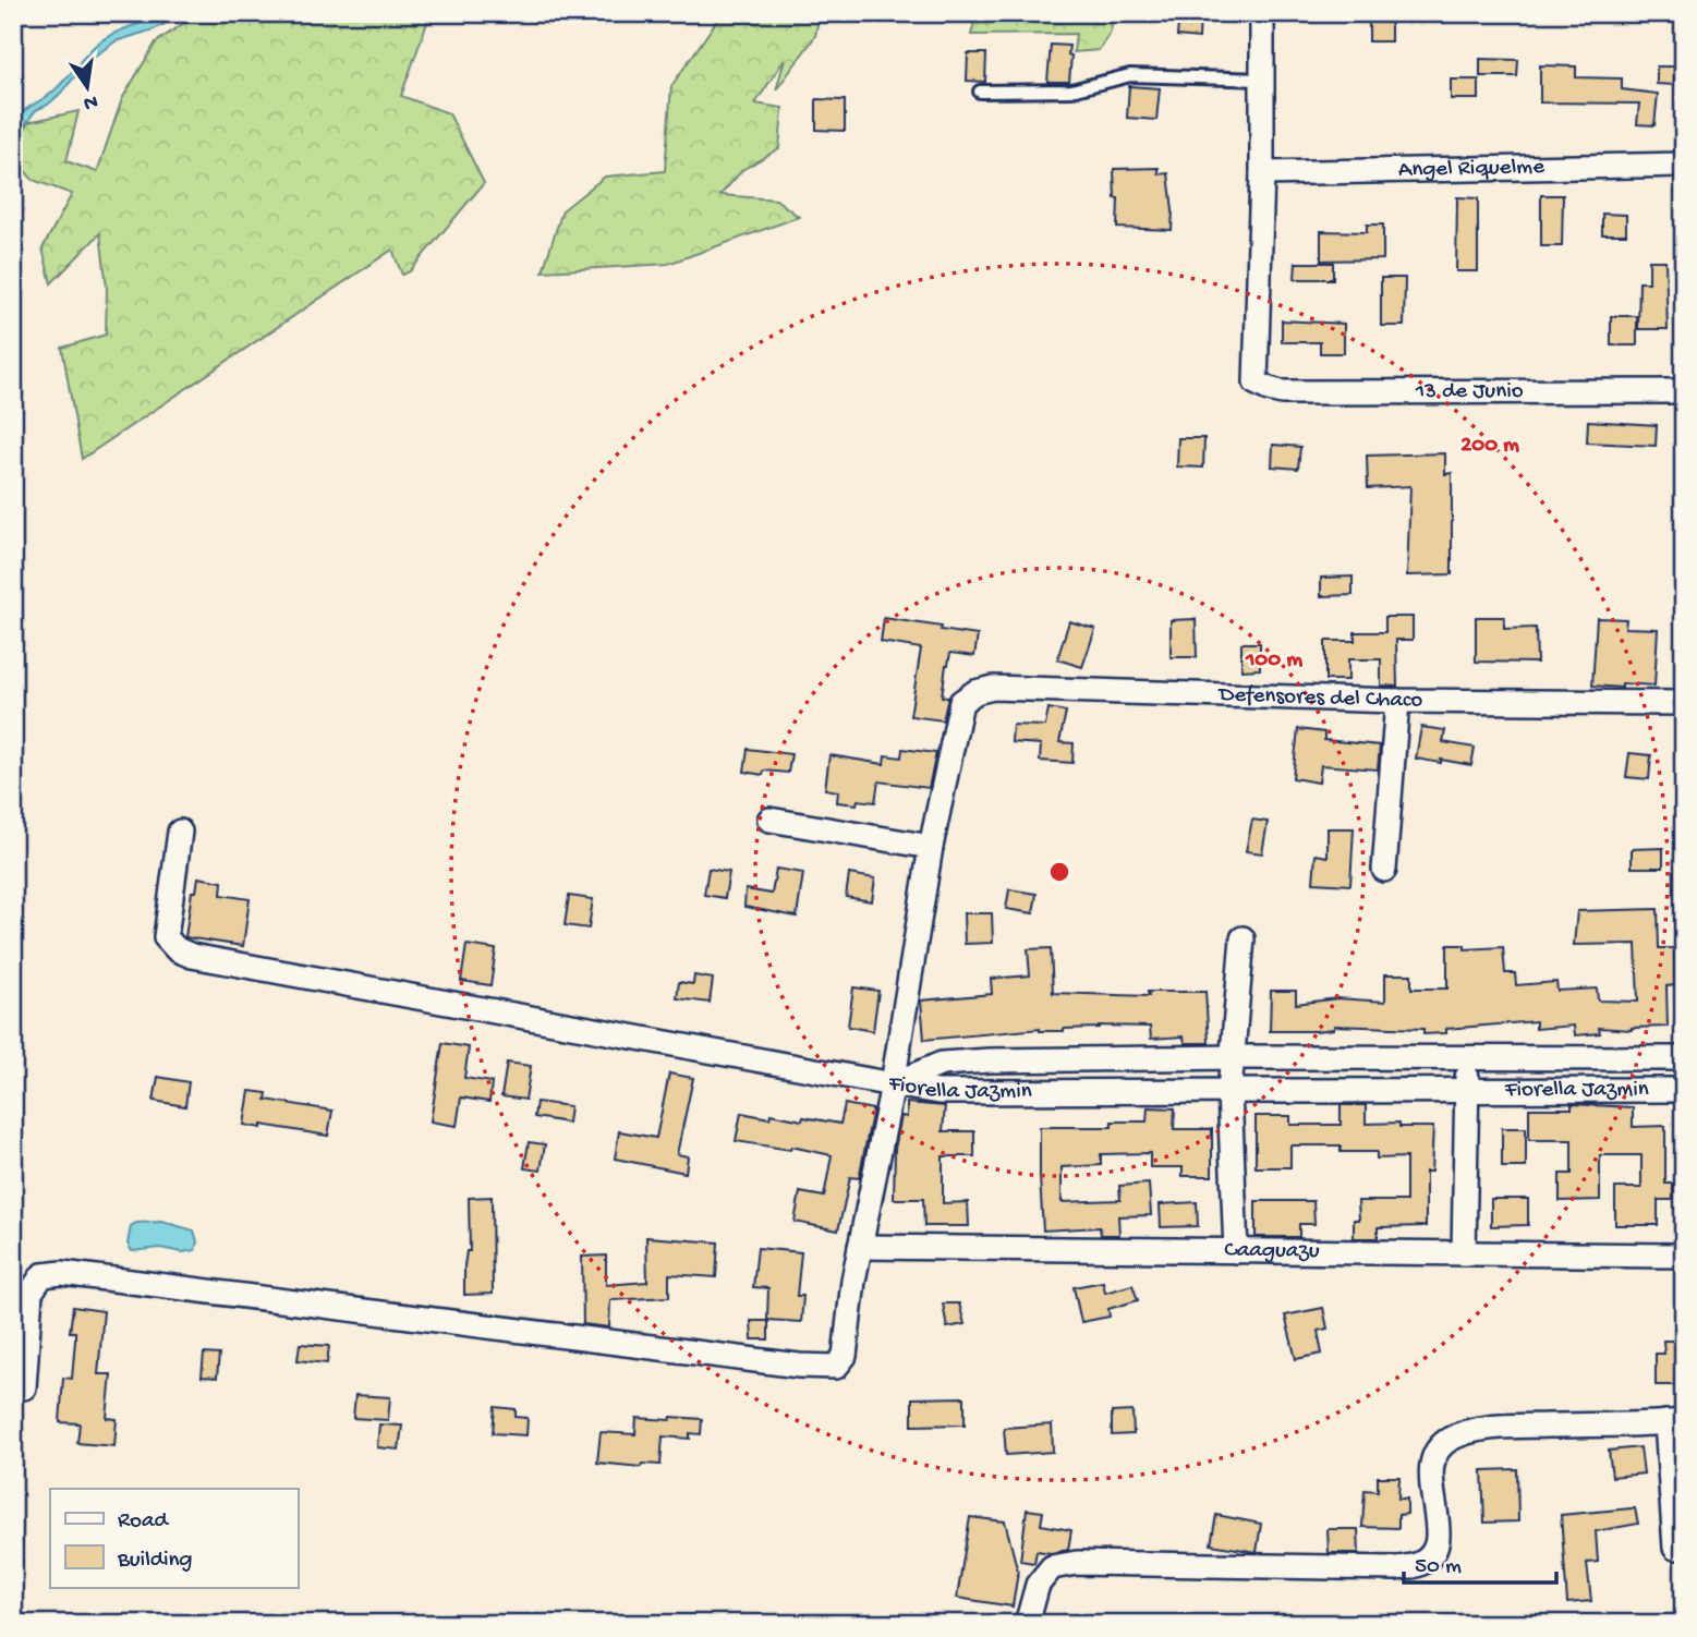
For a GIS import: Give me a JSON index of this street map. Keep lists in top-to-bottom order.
{
  "streets": {
    "street": [
      "Angel Riquelme",
      "13 de Junio",
      "Defensores del Chaco",
      "Fiorella Jazmin",
      "Caaguazu"
    ]
  },
  "crossings": [
    ["Angel Riquelme", "13 de Junio"]
  ],
  "legend": ["Road", "Building"],
  "scale_bar": "50 m",
  "north": "bottom",
  "rings": ["200 m", "100 m"]
}
